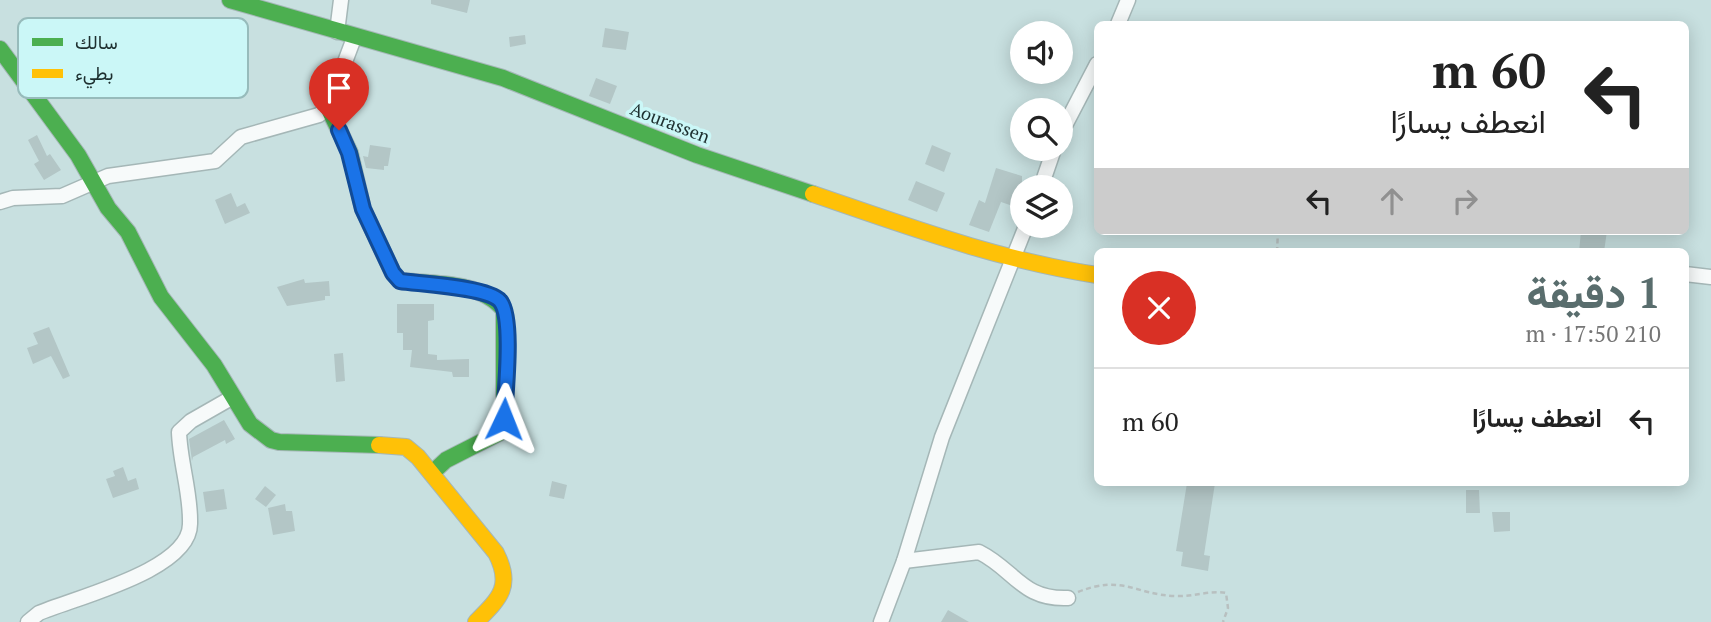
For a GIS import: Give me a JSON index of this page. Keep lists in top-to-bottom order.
{
  "streets": {
    "street": ["Aourassen"]
  },
  "legend": ["سالك", "بطيء"],
  "page": {
    "turn": ["60 m", "انعطف يسارًا"],
    "heading": ["1 دقيقة", "210 m · 17:50"],
    "list": [
      {
        "name": "انعطف يسارًا",
        "value": "60 m"
      }
    ]
  }
}
